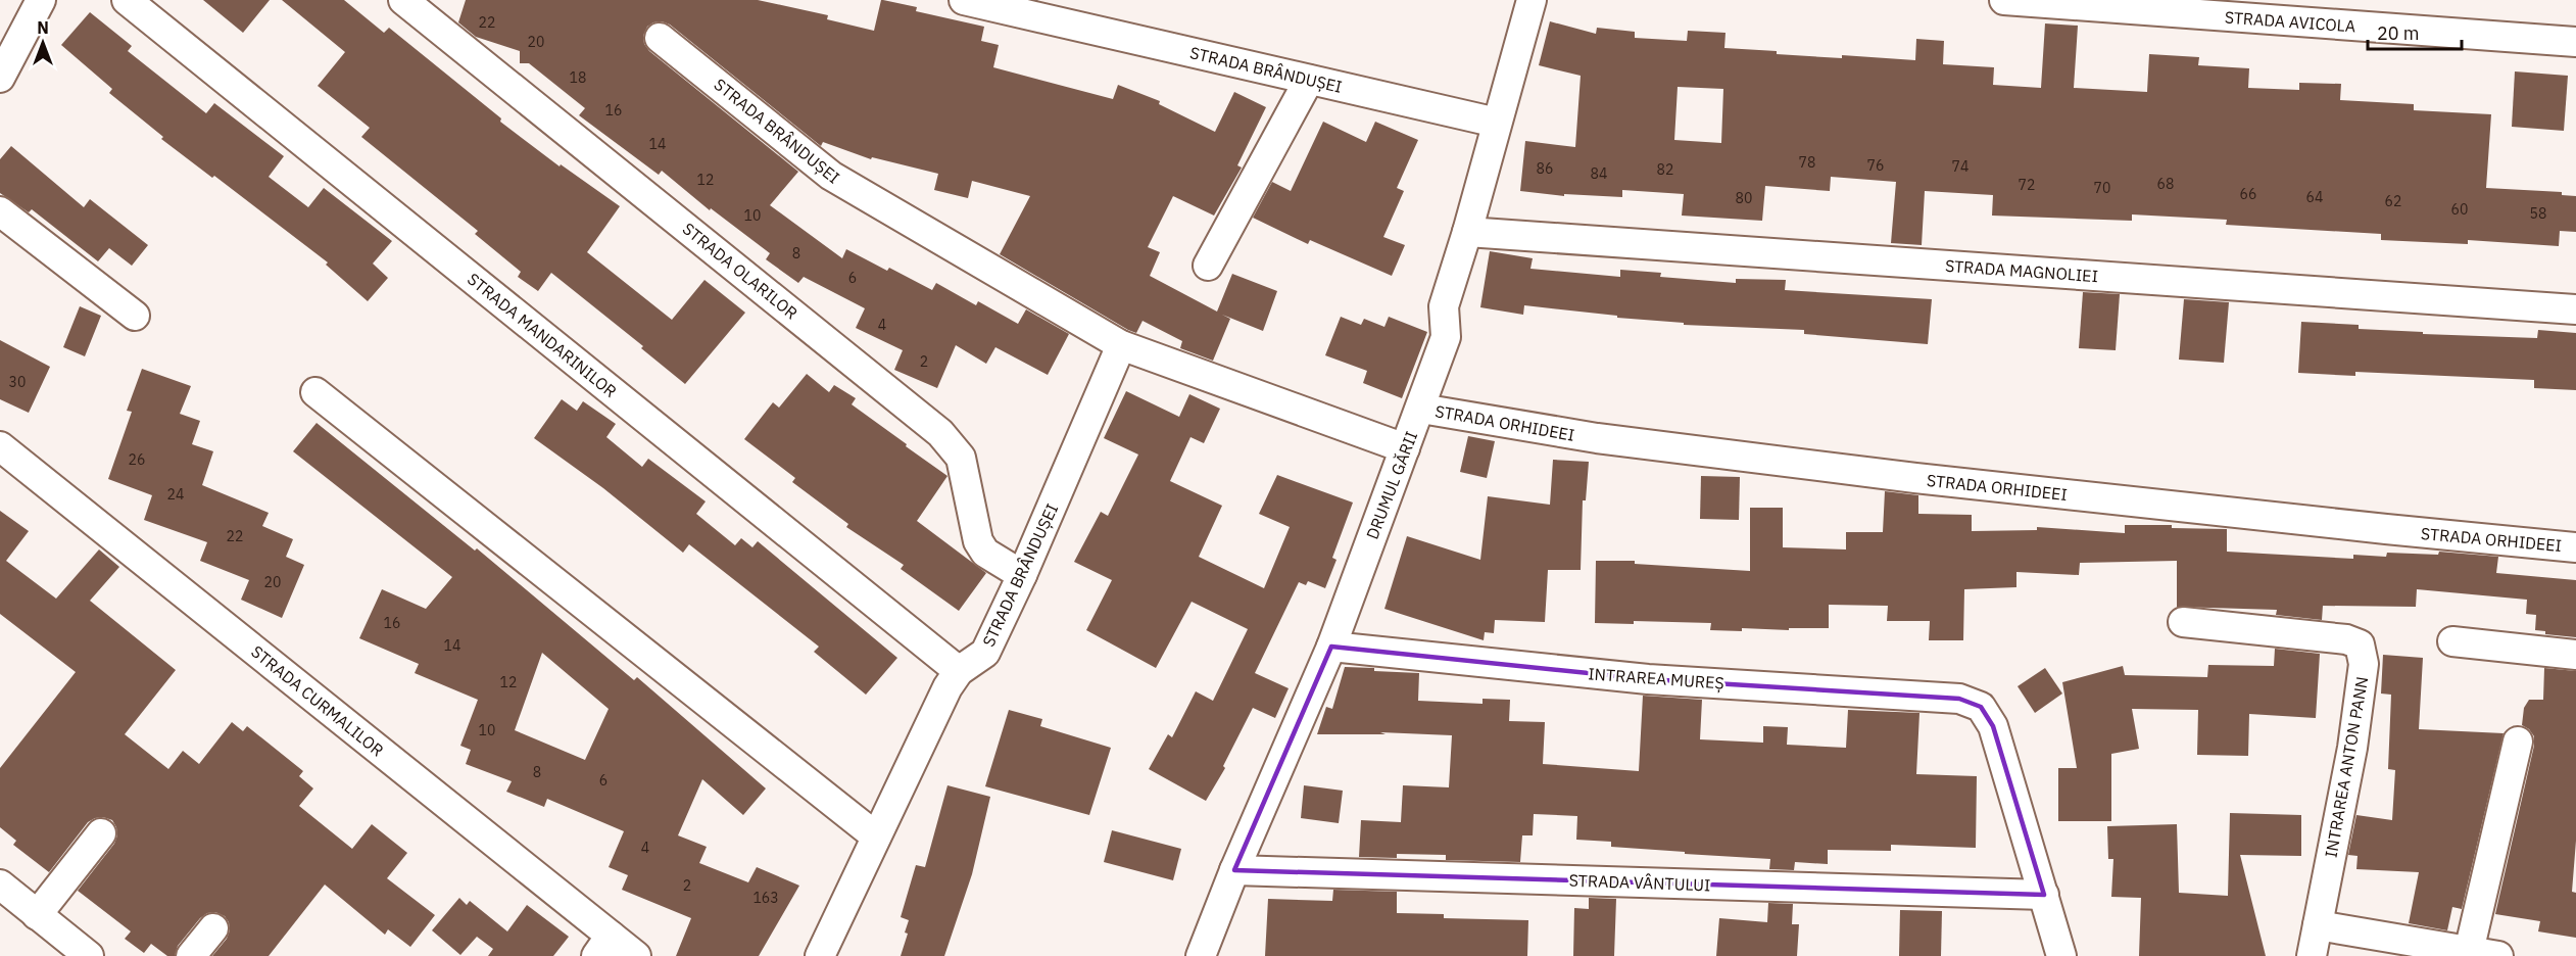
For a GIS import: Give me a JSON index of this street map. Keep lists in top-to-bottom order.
{
  "streets": {
    "street": [
      "STRADA AVICOLA",
      "STRADA BRÂNDUȘEI",
      "STRADA OLARILOR",
      "STRADA MAGNOLIEI",
      "STRADA MANDARINILOR",
      "STRADA ORHIDEEI",
      "DRUMUL GĂRII",
      "INTRAREA MUREȘ",
      "STRADA CURMALILOR",
      "INTRAREA ANTON PANN",
      "STRADA VÂNTULUI"
    ]
  },
  "crossings": [
    ["STRADA BRÂNDUȘEI", "STRADA OLARILOR"],
    ["STRADA BRÂNDUȘEI", "STRADA MANDARINILOR"],
    ["STRADA BRÂNDUȘEI", "DRUMUL GĂRII"],
    ["STRADA MAGNOLIEI", "DRUMUL GĂRII"],
    ["STRADA ORHIDEEI", "DRUMUL GĂRII"],
    ["DRUMUL GĂRII", "INTRAREA MUREȘ"],
    ["DRUMUL GĂRII", "STRADA VÂNTULUI"],
    ["INTRAREA MUREȘ", "STRADA VÂNTULUI"]
  ],
  "house_numbers": [
    "22",
    "20",
    "18",
    "16",
    "14",
    "78",
    "76",
    "74",
    "86",
    "82",
    "84",
    "12",
    "68",
    "72",
    "70",
    "66",
    "64",
    "80",
    "62",
    "60",
    "58",
    "10",
    "8",
    "6",
    "4",
    "2",
    "30",
    "26",
    "24",
    "22",
    "20",
    "16",
    "14",
    "12",
    "10",
    "8",
    "6",
    "4",
    "2",
    "163"
  ],
  "scale_bar": "20 m",
  "north": "top"
}
